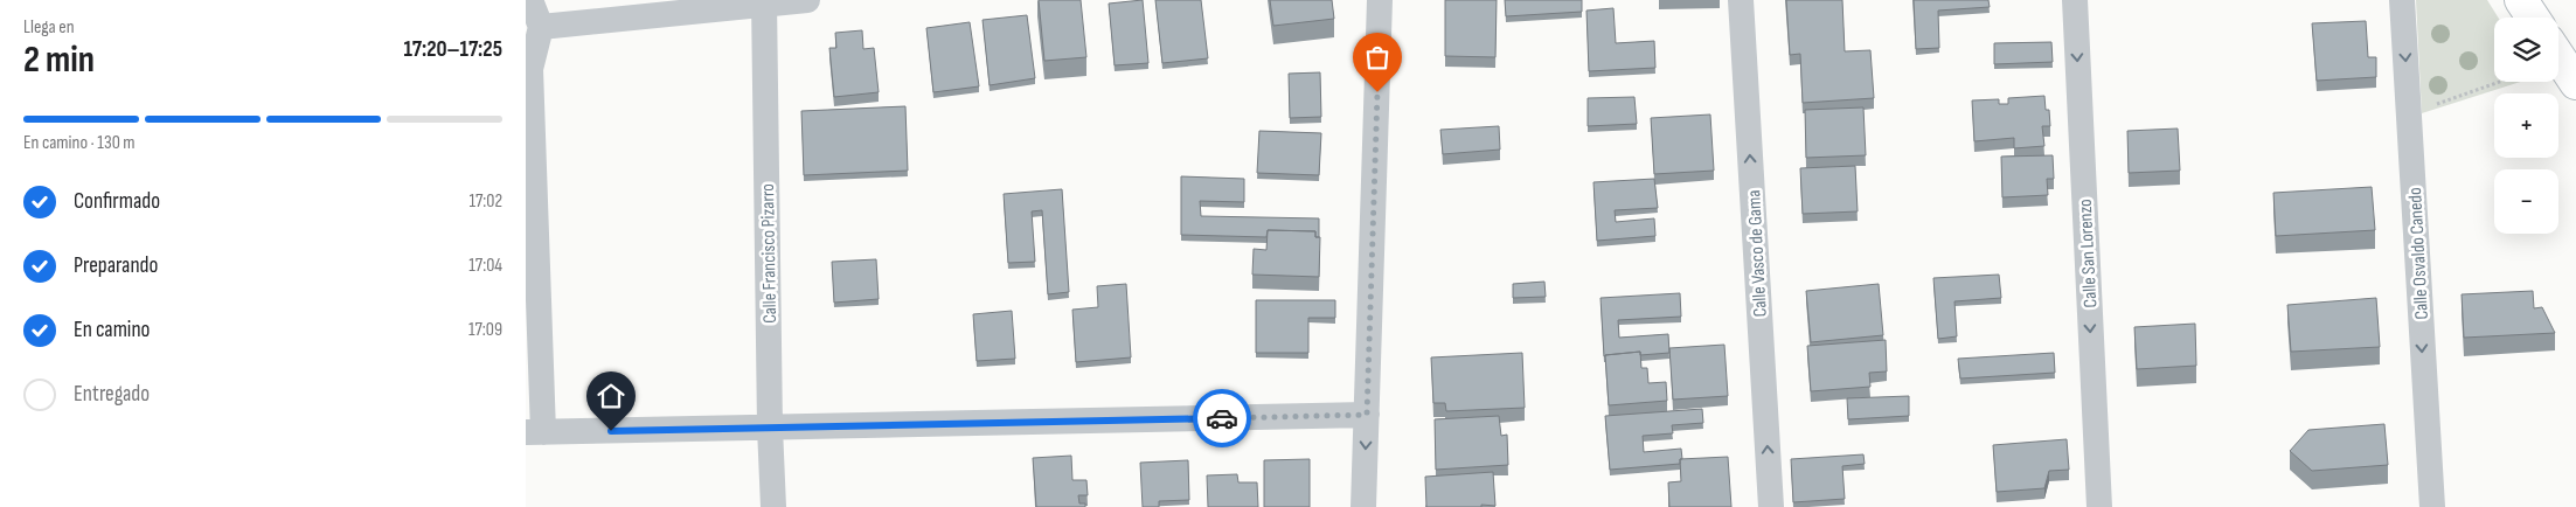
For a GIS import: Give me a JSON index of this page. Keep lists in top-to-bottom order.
{
  "streets": {
    "street": [
      "Calle Francisco Pizarro",
      "Calle Vasco de Gama",
      "Calle San Lorenzo",
      "Calle Osvaldo Canedo"
    ]
  },
  "one_way": ["Calle Vasco de Gama", "Calle San Lorenzo", "Calle Osvaldo Canedo"],
  "page": {
    "heading": ["2 min", "Llega en", "17:20–17:25"],
    "map_buttons": ["+", "−"],
    "bar": "En camino · 130 m",
    "list": [
      ["Confirmado", "17:02"],
      ["Preparando", "17:04"],
      ["En camino", "17:09"],
      "Entregado"
    ]
  }
}
